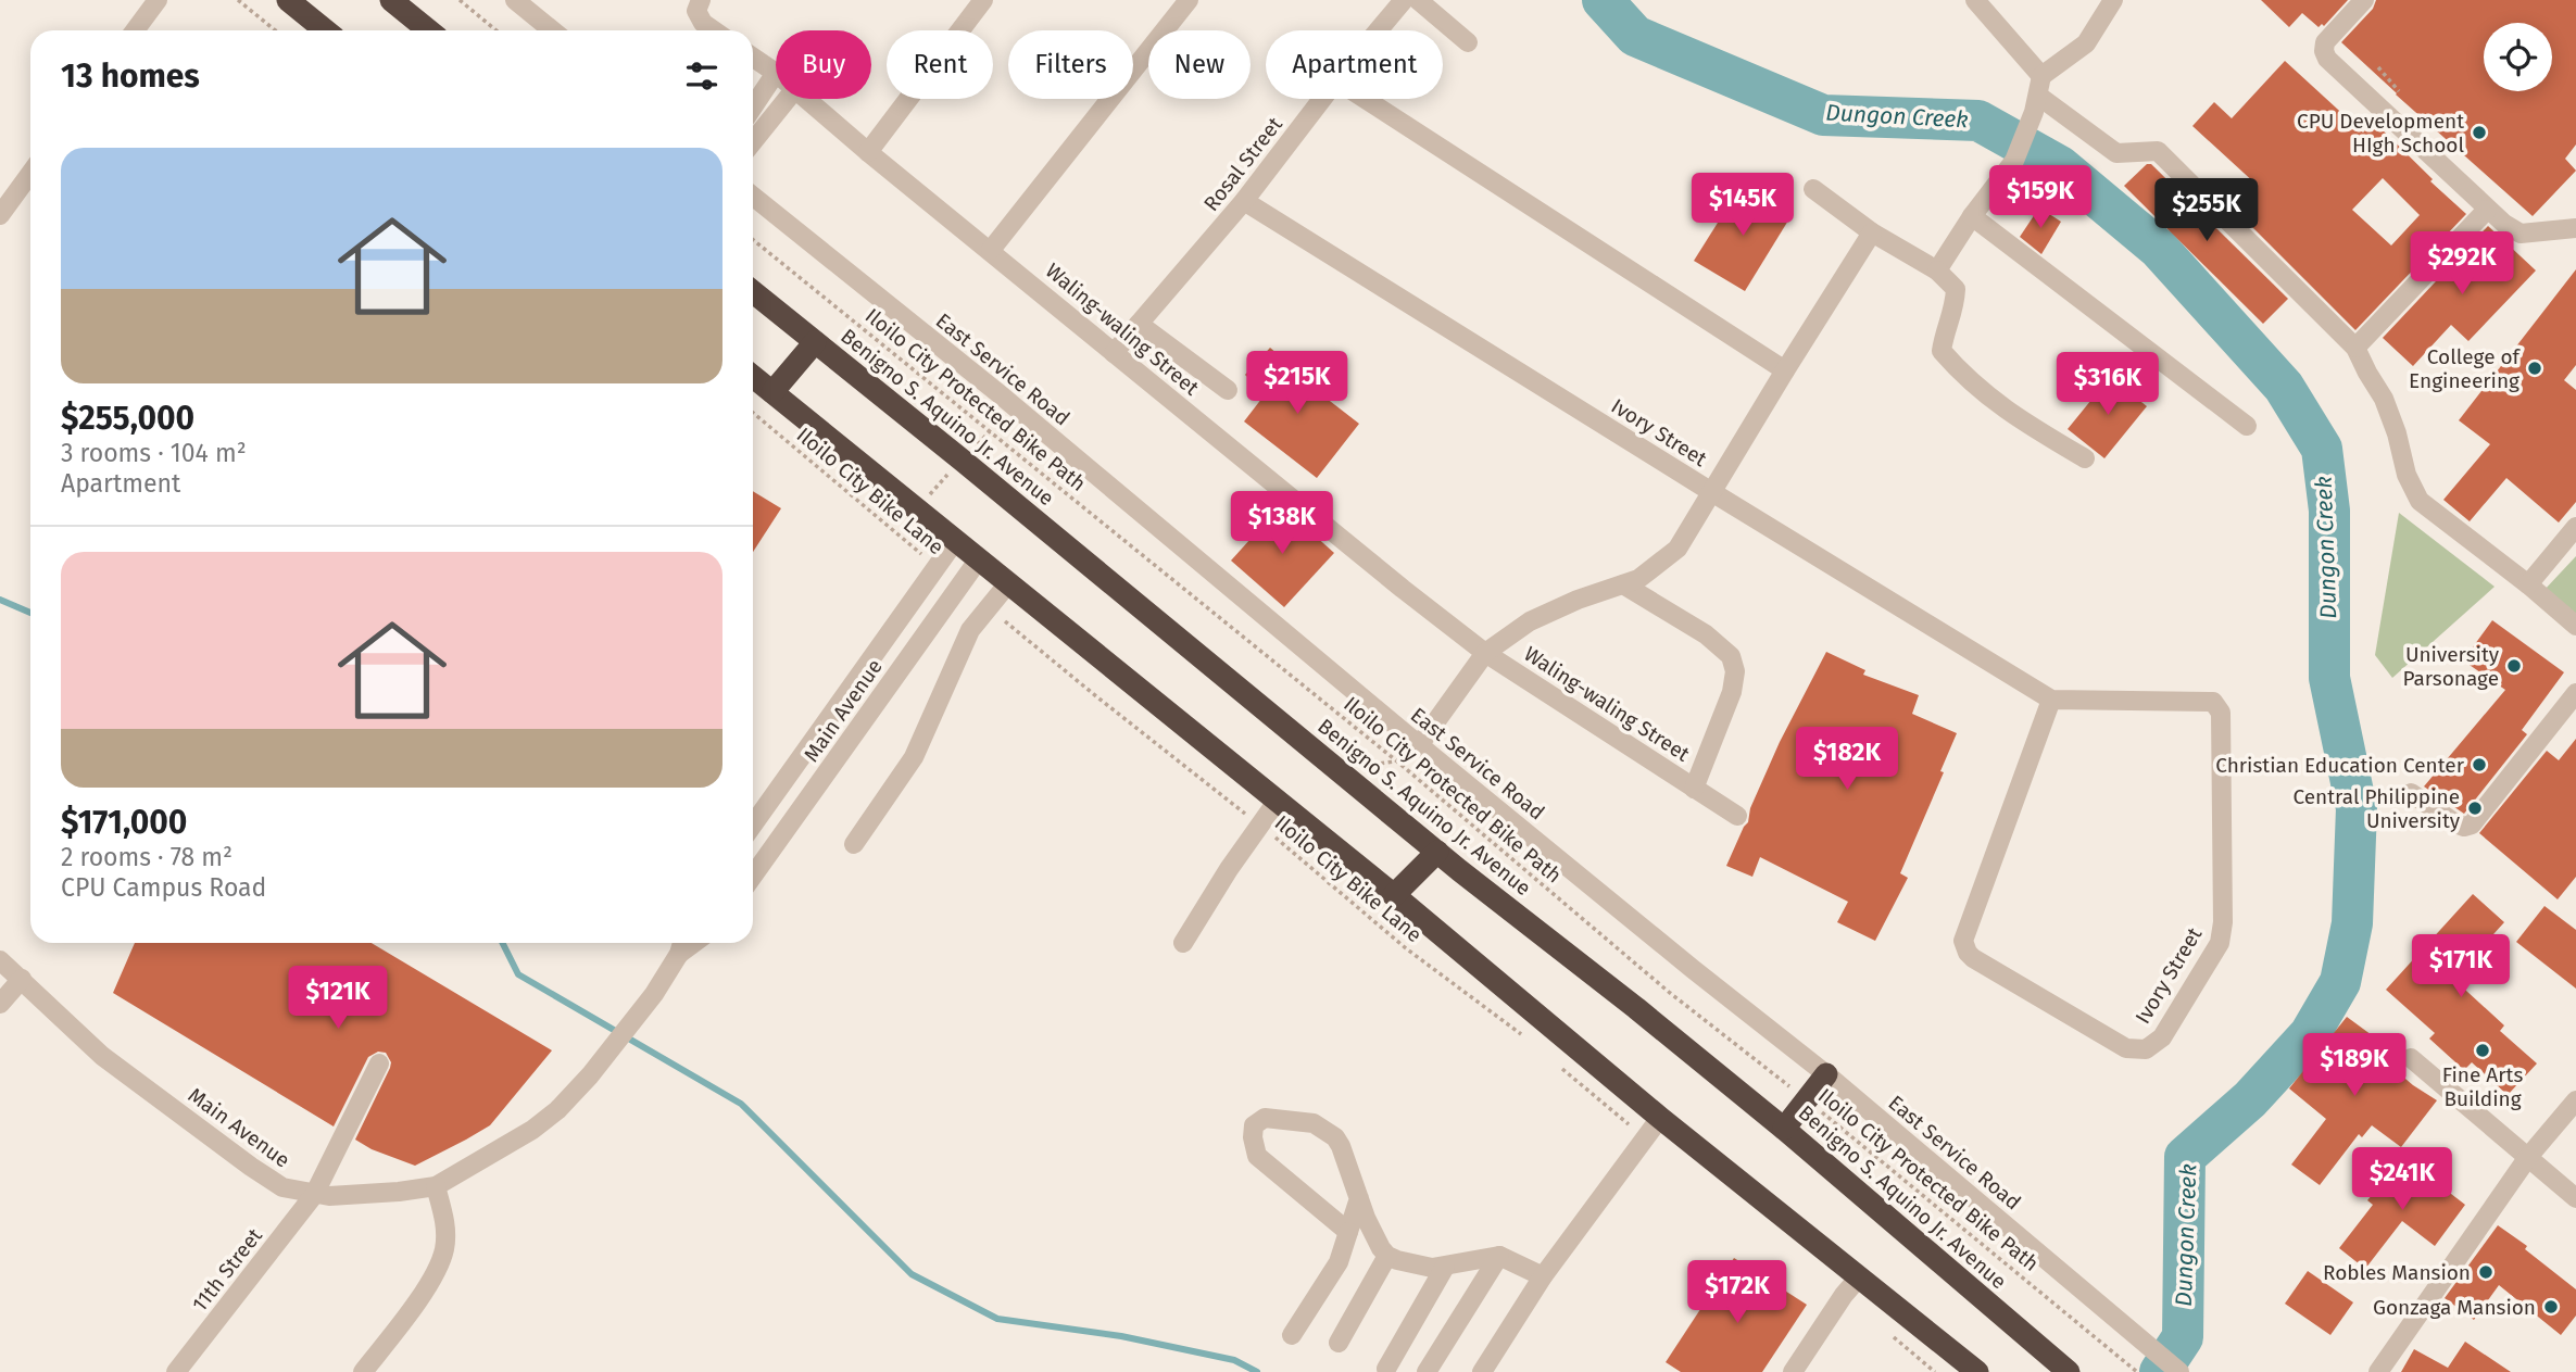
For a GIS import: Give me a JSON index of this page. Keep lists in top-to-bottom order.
{
  "streets": {
    "highway": ["Benigno S. Aquino Jr. Avenue"],
    "street": [
      "Rosal Street",
      "Waling-waling Street",
      "East Service Road",
      "Ivory Street",
      "Main Avenue",
      "11th Street"
    ],
    "path": ["Iloilo City Protected Bike Path", "Iloilo City Bike Lane"]
  },
  "crossings": [
    ["Rosal Street", "Waling-waling Street"],
    ["Rosal Street", "Ivory Street"],
    ["Iloilo City Bike Lane", "Main Avenue"],
    ["Main Avenue", "11th Street"]
  ],
  "water": ["Dungon Creek"],
  "places": [
    "CPU Development HIgh School",
    "College of Engineering",
    "University Parsonage",
    "Christian Education Center",
    "Central Philippine University",
    "Fine Arts Building",
    "Robles Mansion",
    "Gonzaga Mansion"
  ],
  "page": {
    "chip": [
      "Buy",
      "Rent",
      "Filters",
      "New",
      "Apartment"
    ],
    "heading": "13 homes",
    "list": [
      {
        "name": "$255,000",
        "note": "3 rooms · 104 m² · Apartment"
      },
      {
        "name": "$171,000",
        "note": "2 rooms · 78 m² · CPU Campus Road"
      }
    ],
    "price": [
      "$159K",
      "$145K",
      "$255K",
      "$292K",
      "$215K",
      "$316K",
      "$138K",
      "$182K",
      "$171K",
      "$121K",
      "$189K",
      "$241K",
      "$172K"
    ]
  }
}
